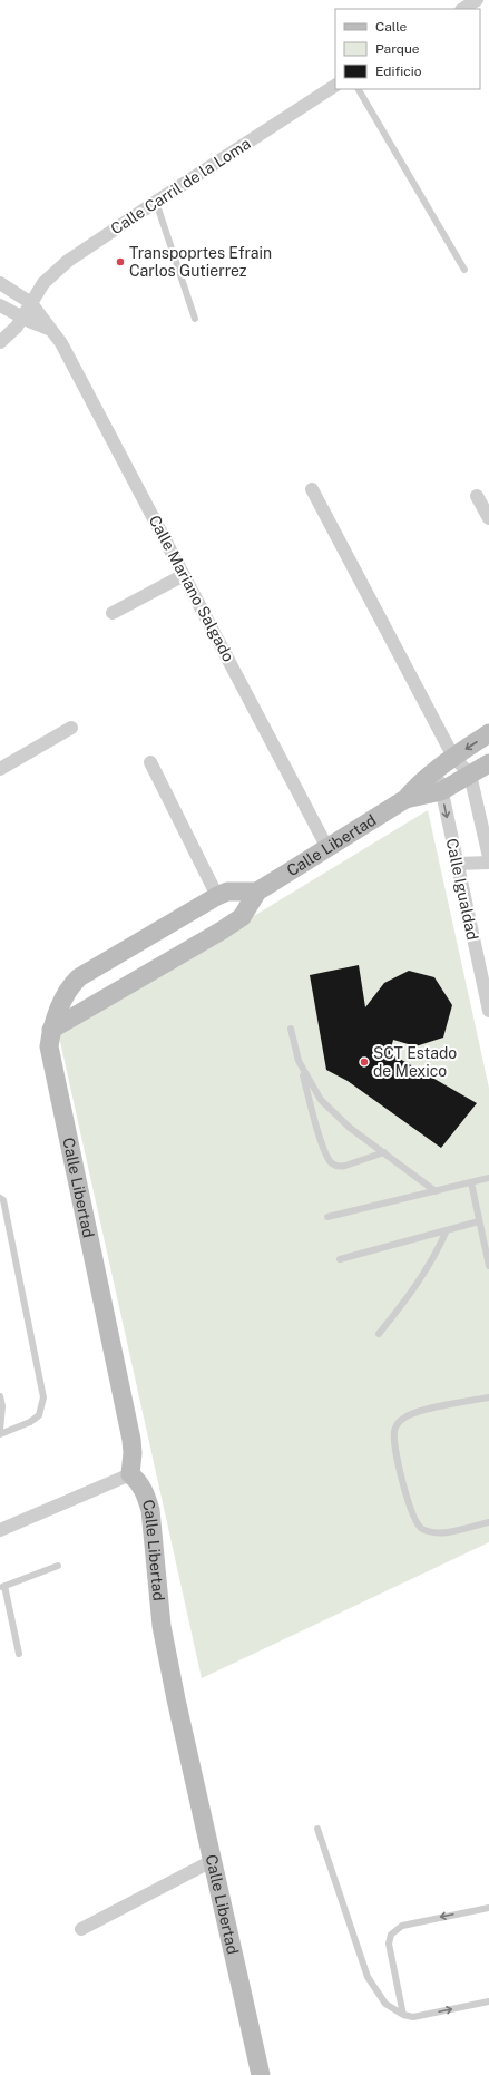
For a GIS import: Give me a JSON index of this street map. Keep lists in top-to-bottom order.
{
  "streets": {
    "main road": ["Calle Libertad"],
    "street": ["Calle Carril de la Loma", "Calle Mariano Salgado", "Calle Igualdad"]
  },
  "crossings": [
    ["Calle Carril de la Loma", "Calle Mariano Salgado"],
    ["Calle Mariano Salgado", "Calle Libertad"],
    ["Calle Libertad", "Calle Igualdad"]
  ],
  "places": ["Transpoprtes Efrain Carlos Gutierrez", "SCT Estado de Mexico"],
  "legend": ["Calle", "Parque", "Edificio"]
}
